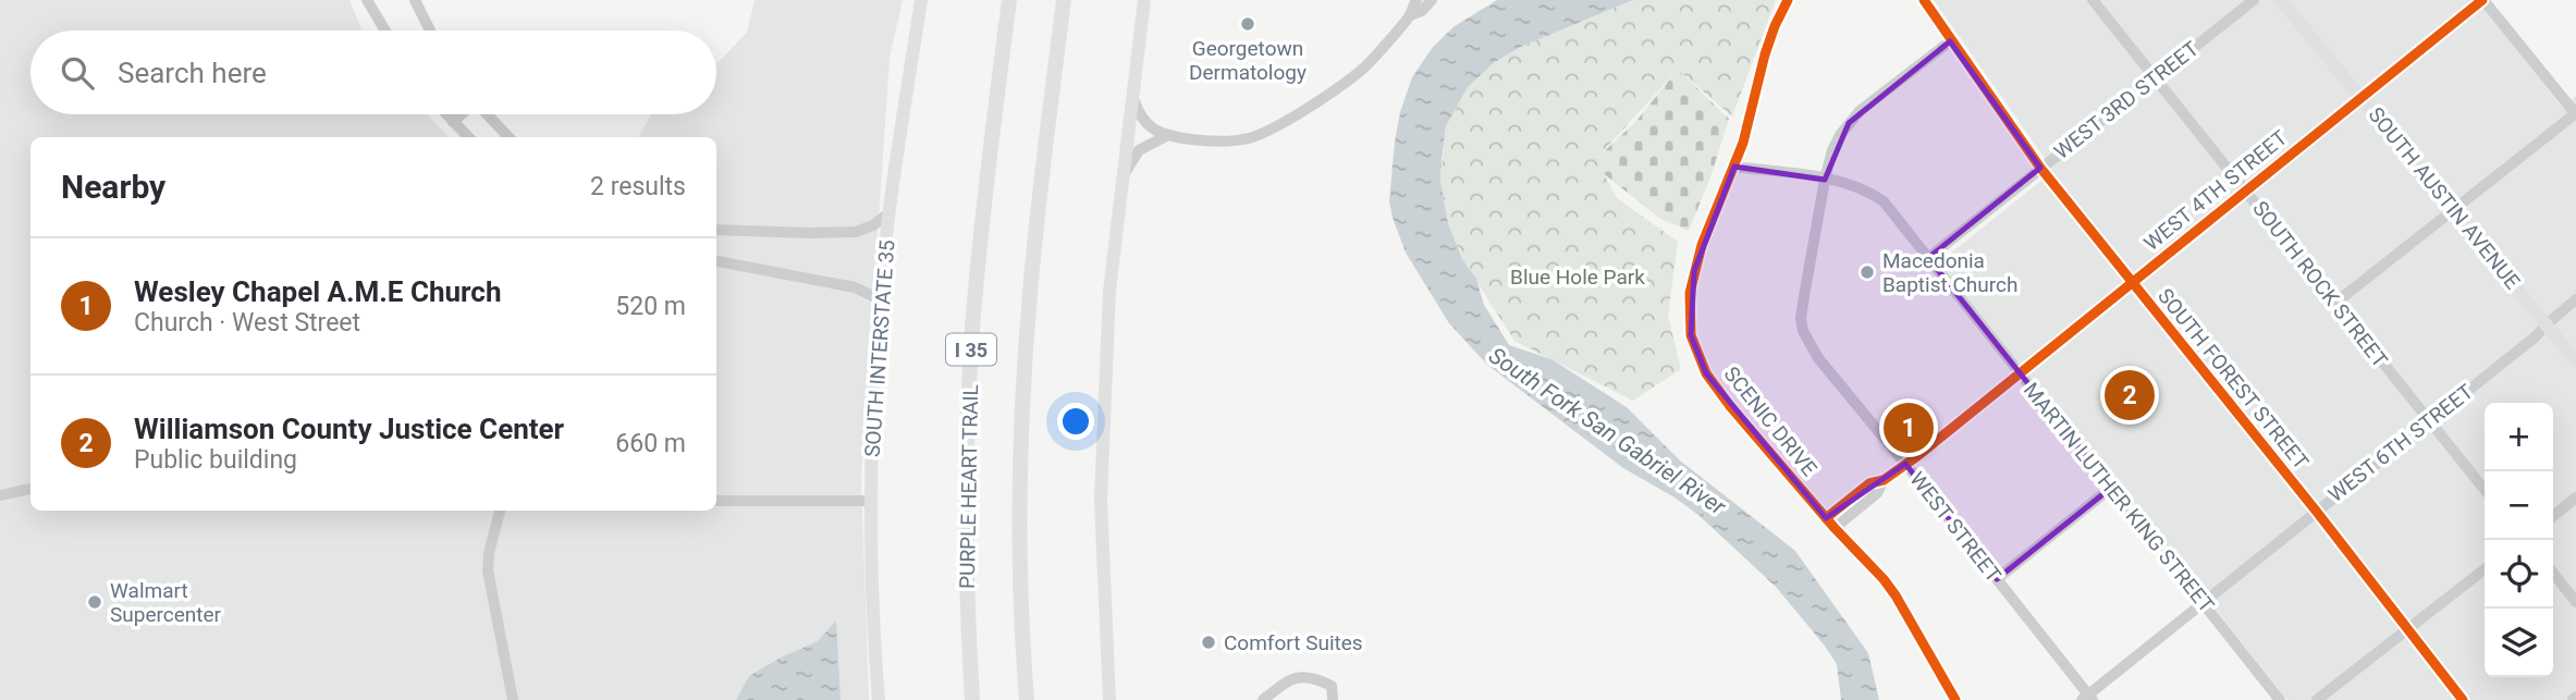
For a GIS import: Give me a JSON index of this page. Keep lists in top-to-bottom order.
{
  "streets": {
    "highway": ["I 35", "PURPLE HEART TRAIL"],
    "main road": ["SOUTH AUSTIN AVENUE", "SOUTH INTERSTATE 35"],
    "street": [
      "WEST 3RD STREET",
      "WEST 4TH STREET",
      "SOUTH ROCK STREET",
      "SOUTH FOREST STREET",
      "SCENIC DRIVE",
      "WEST 6TH STREET",
      "MARTIN LUTHER KING STREET",
      "WEST STREET"
    ]
  },
  "crossings": [
    ["WEST 3RD STREET", "SOUTH ROCK STREET"],
    ["WEST 3RD STREET", "SOUTH FOREST STREET"],
    ["WEST 3RD STREET", "MARTIN LUTHER KING STREET"],
    ["WEST 4TH STREET", "SOUTH AUSTIN AVENUE"],
    ["WEST 4TH STREET", "SOUTH ROCK STREET"],
    ["WEST 4TH STREET", "SOUTH FOREST STREET"],
    ["WEST 4TH STREET", "SCENIC DRIVE"],
    ["WEST 4TH STREET", "MARTIN LUTHER KING STREET"],
    ["WEST 4TH STREET", "WEST STREET"],
    ["SOUTH AUSTIN AVENUE", "WEST 6TH STREET"],
    ["SOUTH ROCK STREET", "WEST 6TH STREET"],
    ["SOUTH FOREST STREET", "WEST 6TH STREET"],
    ["SOUTH FOREST STREET", "WEST STREET"],
    ["SCENIC DRIVE", "MARTIN LUTHER KING STREET"],
    ["WEST 6TH STREET", "MARTIN LUTHER KING STREET"],
    ["WEST 6TH STREET", "WEST STREET"],
    ["MARTIN LUTHER KING STREET", "WEST STREET"]
  ],
  "water": ["South Fork San Gabriel River"],
  "parks": ["Blue Hole Park"],
  "places": [
    "Georgetown Dermatology",
    "Macedonia Baptist Church",
    "Walmart Supercenter",
    "Comfort Suites"
  ],
  "page": {
    "search": "Search here",
    "heading": ["Nearby", "2 results"],
    "list": [
      {
        "mark": "1",
        "name": "Wesley Chapel A.M.E Church",
        "note": "Church · West Street",
        "value": "520 m"
      },
      {
        "mark": "2",
        "name": "Williamson County Justice Center",
        "note": "Public building",
        "value": "660 m"
      }
    ],
    "pins": ["2", "1"],
    "map_buttons": ["+", "−"]
  }
}
